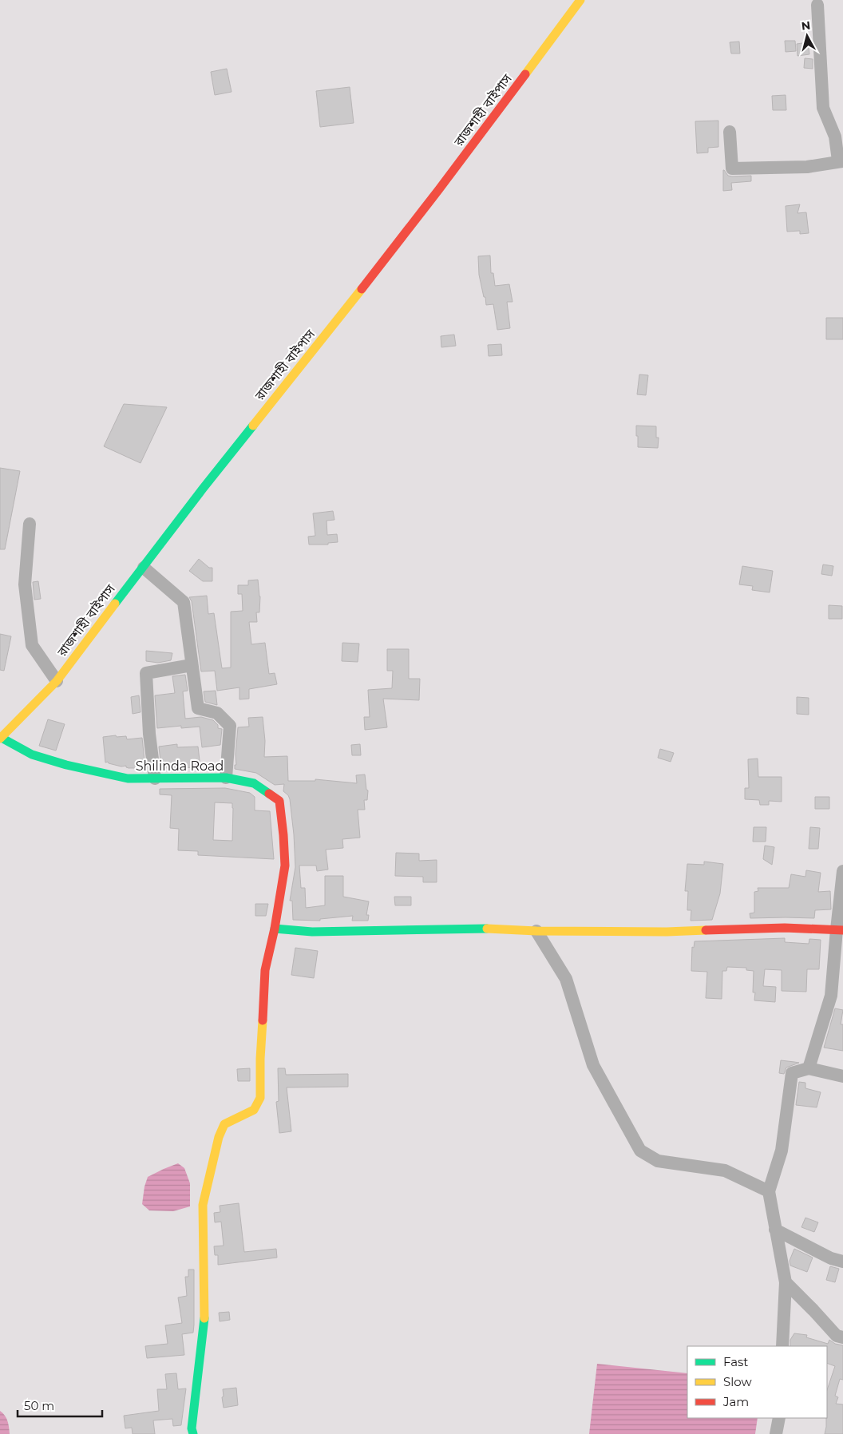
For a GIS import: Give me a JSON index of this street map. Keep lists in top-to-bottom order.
{
  "streets": {
    "main road": ["রাজশাহী বাইপাস", "Shilinda Road"]
  },
  "crossings": [
    ["রাজশাহী বাইপাস", "Shilinda Road"]
  ],
  "legend": ["Fast", "Slow", "Jam"],
  "scale_bar": "50 m",
  "north": "top"
}
